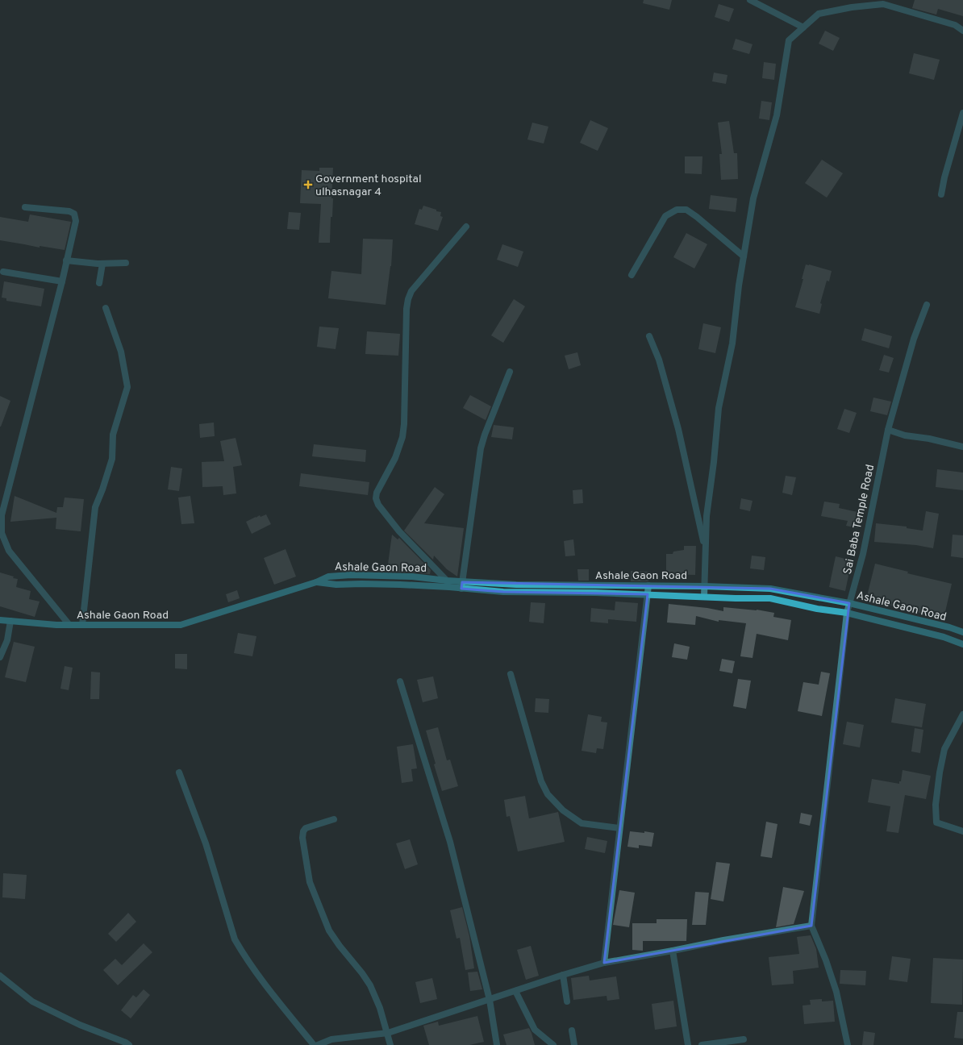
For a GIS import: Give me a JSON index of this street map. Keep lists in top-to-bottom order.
{
  "streets": {
    "street": ["Sai Baba Temple Road", "Ashale Gaon Road"]
  },
  "crossings": [
    ["Sai Baba Temple Road", "Ashale Gaon Road"]
  ],
  "places": {
    "health": ["Government hospital ulhasnagar 4"]
  }
}
